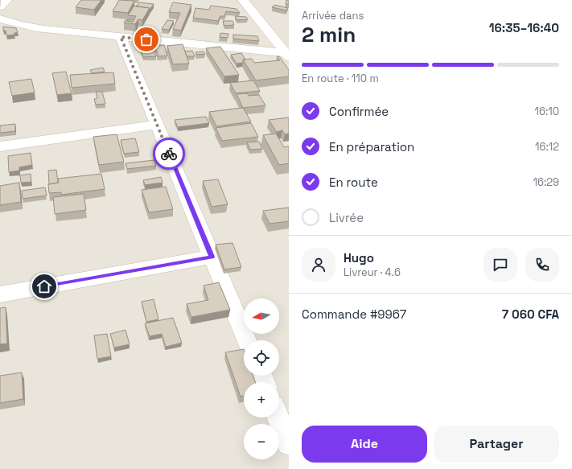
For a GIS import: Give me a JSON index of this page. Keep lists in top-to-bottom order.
{
  "north": "left",
  "page": {
    "heading": ["2 min", "Arrivée dans", "16:35–16:40"],
    "panel": [
      "Hugo",
      "Livreur · 4.6",
      "Commande #9967",
      "7 060 CFA"
    ],
    "bar": "En route · 110 m",
    "list": [
      ["Confirmée", "16:10"],
      ["En préparation", "16:12"],
      ["En route", "16:29"],
      "Livrée"
    ],
    "map_buttons": ["+", "−"],
    "buttons": ["Aide", "Partager"]
  }
}
